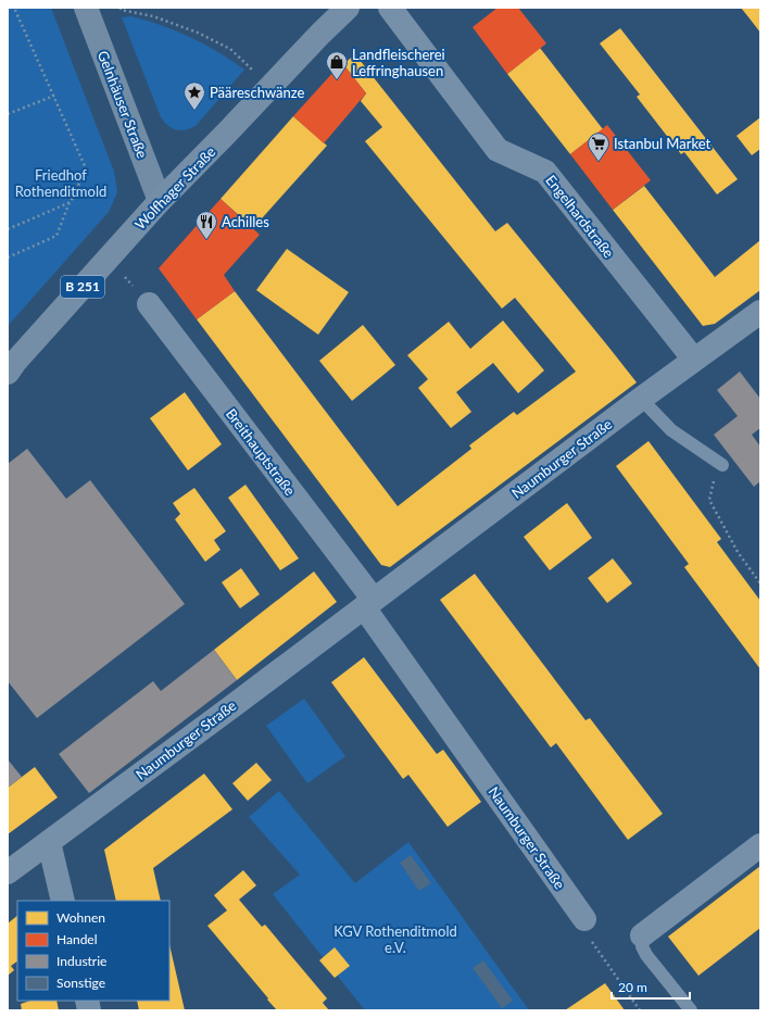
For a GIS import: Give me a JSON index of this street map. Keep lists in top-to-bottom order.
{
  "streets": {
    "main road": ["Gelnhäuser Straße", "Wolfhager Straße", "B 251"],
    "street": ["Engelhardstraße", "Breithauptstraße", "Naumburger Straße"]
  },
  "crossings": [
    ["Gelnhäuser Straße", "Wolfhager Straße"],
    ["Engelhardstraße", "Naumburger Straße"],
    ["Breithauptstraße", "Naumburger Straße"]
  ],
  "parks": ["Friedhof Rothenditmold", "KGV Rothenditmold e.V."],
  "places": {
    "shop": ["Landfleischerei Leffringhausen"],
    "place": ["Pääreschwänze"],
    "supermarket": ["Istanbul Market"],
    "restaurant": ["Achilles"]
  },
  "legend": [
    "Wohnen",
    "Handel",
    "Industrie",
    "Sonstige"
  ],
  "scale_bar": "20 m"
}
